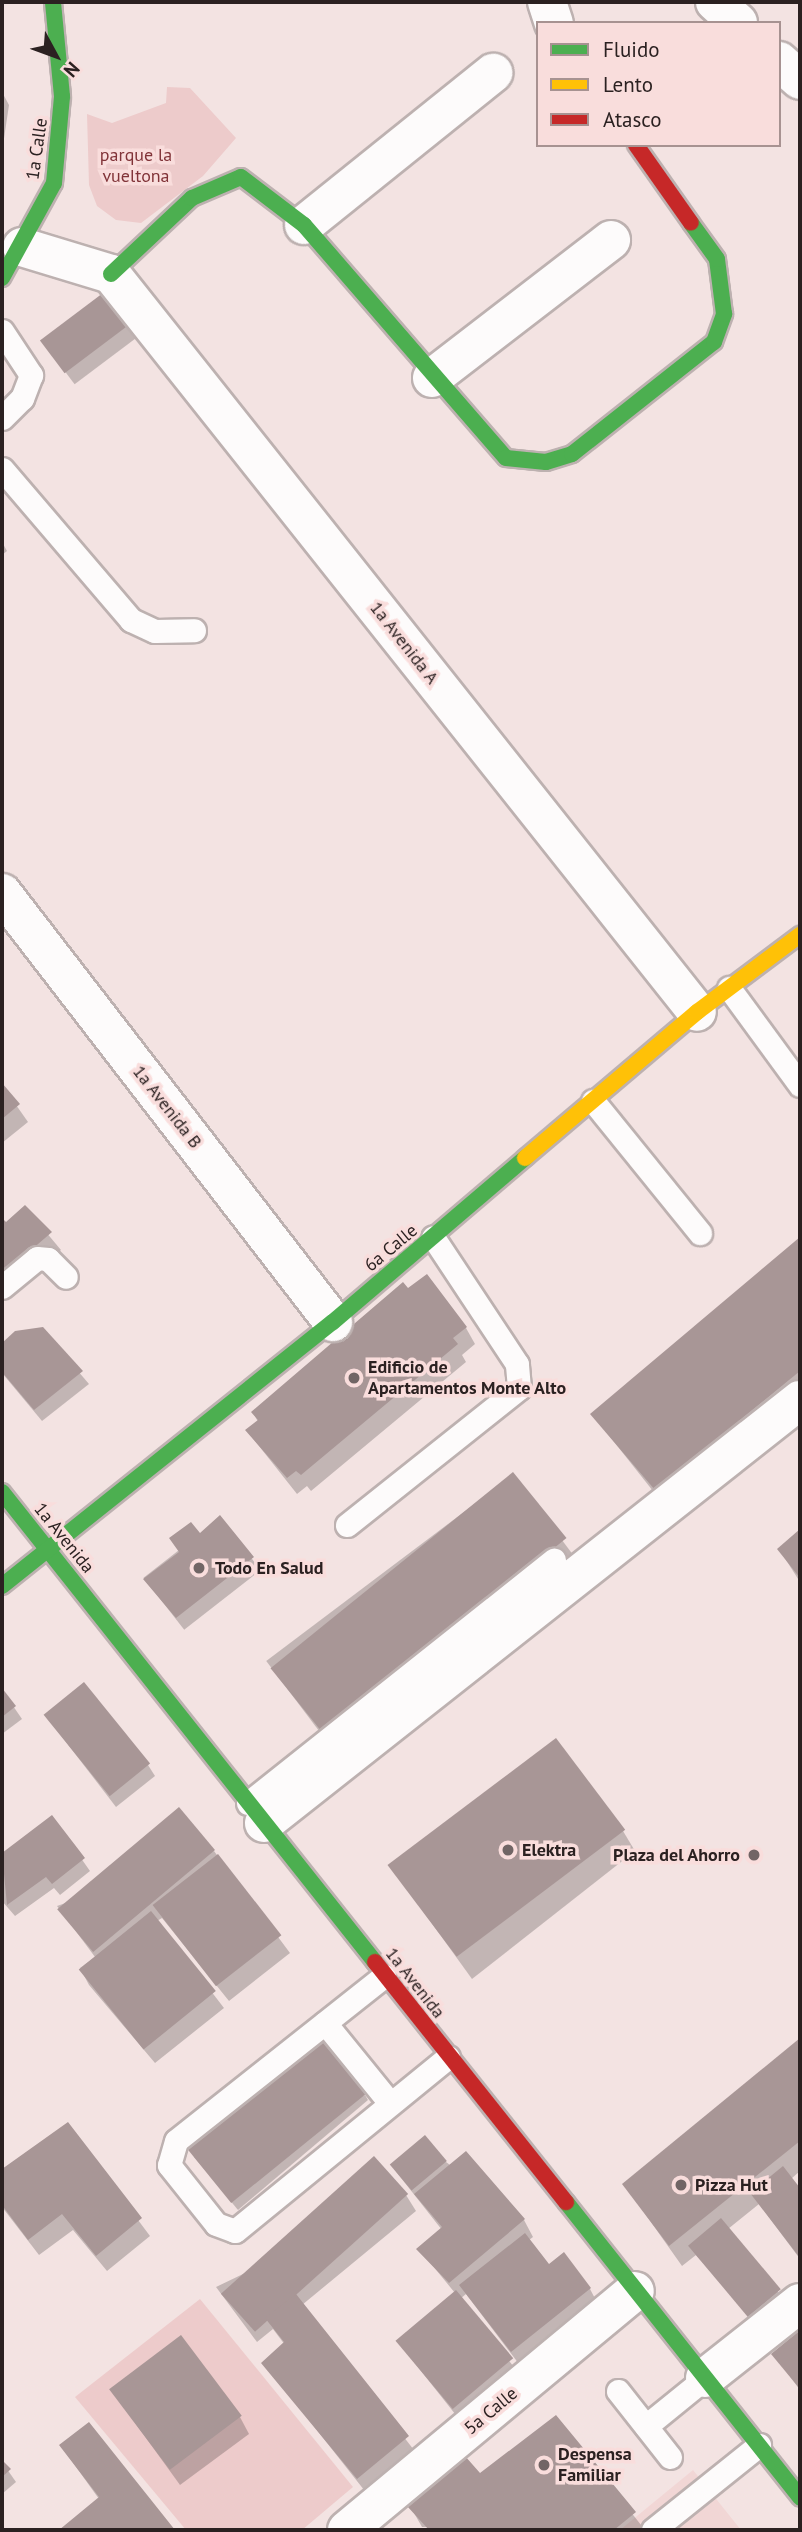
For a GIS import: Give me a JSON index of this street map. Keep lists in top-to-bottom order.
{
  "streets": {
    "street": [
      "1a Calle",
      "1a Avenida A",
      "1a Avenida B",
      "6a Calle",
      "1a Avenida",
      "5a Calle"
    ]
  },
  "crossings": [
    ["1a Avenida A", "6a Calle"],
    ["1a Avenida B", "6a Calle"],
    ["6a Calle", "1a Avenida"],
    ["1a Avenida", "5a Calle"]
  ],
  "parks": ["parque la vueltona"],
  "places": [
    "Edificio de Apartamentos Monte Alto",
    "Todo En Salud",
    "Elektra",
    "Plaza del Ahorro",
    "Pizza Hut",
    "Despensa Familiar"
  ],
  "legend": ["Fluido", "Lento", "Atasco"],
  "north": "bottom right"
}
